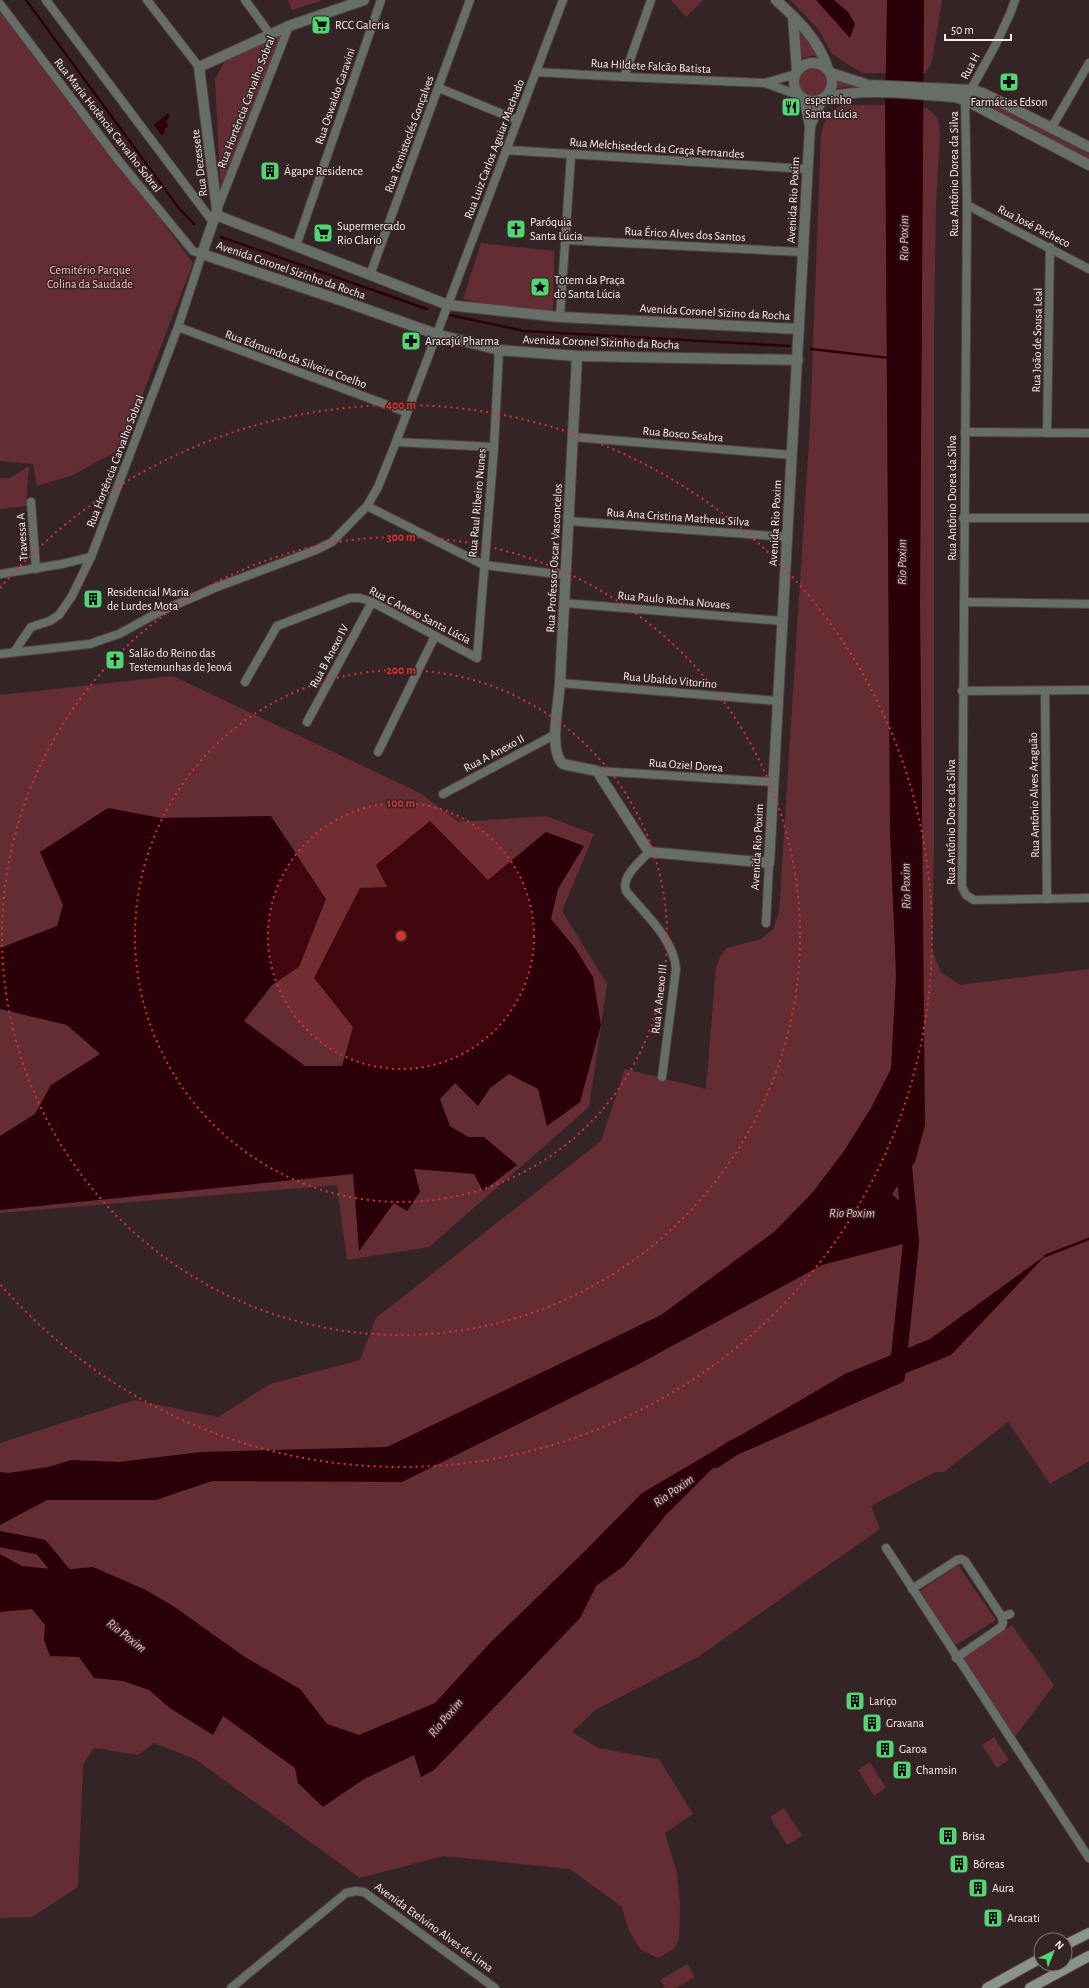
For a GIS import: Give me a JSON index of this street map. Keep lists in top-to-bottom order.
{
  "streets": {
    "street": [
      "Rua Hildete Falcão Batista",
      "Rua H",
      "Rua Oswaldo Garavini",
      "Rua Hortência Carvalho Sobral",
      "Rua Maria Hotência Carvalho Sobral",
      "Rua Temistoclés Gonçalves",
      "Rua Melchisedeck da Graça Fernandes",
      "Rua Luiz Carlos Aguiar Machado",
      "Rua Dezessete",
      "Rua Antônio Dorea da Silva",
      "Avenida Rio Poxim",
      "Rua José Pacheco",
      "Rua Érico Alves dos Santos",
      "Avenida Coronel Sizinho da Rocha",
      "Avenida Coronel Sizino da Rocha",
      "Rua João de Sousa Leal",
      "Rua Edmundo da Silveira Coelho",
      "Rua Bosco Seabra",
      "Rua Raul Ribeiro Nunes",
      "Rua Ana Cristina Matheus Silva",
      "Travessa A",
      "Rua Professor Oscar Vasconcelos",
      "Rua Paulo Rocha Novaes",
      "Rua C Anexo Santa Lúcia",
      "Rua B Anexo IV",
      "Rua Ubaldo Vitorino",
      "Rua A Anexo II",
      "Rua Oziel Dorea",
      "Rua Antônio Alves Araguão",
      "Rua A Anexo III",
      "Avenida Etelvino Alves de Lima"
    ]
  },
  "crossings": [
    ["Rua Hildete Falcão Batista", "Rua Luiz Carlos Aguiar Machado"],
    ["Rua Hildete Falcão Batista", "Avenida Rio Poxim"],
    ["Rua H", "Rua Antônio Dorea da Silva"],
    ["Rua Oswaldo Garavini", "Avenida Coronel Sizino da Rocha"],
    ["Rua Hortência Carvalho Sobral", "Rua Maria Hotência Carvalho Sobral"],
    ["Rua Hortência Carvalho Sobral", "Rua Dezessete"],
    ["Rua Hortência Carvalho Sobral", "Avenida Coronel Sizinho da Rocha"],
    ["Rua Hortência Carvalho Sobral", "Avenida Coronel Sizino da Rocha"],
    ["Rua Hortência Carvalho Sobral", "Rua Edmundo da Silveira Coelho"],
    ["Rua Maria Hotência Carvalho Sobral", "Rua Dezessete"],
    ["Rua Maria Hotência Carvalho Sobral", "Avenida Coronel Sizinho da Rocha"],
    ["Rua Temistoclés Gonçalves", "Avenida Coronel Sizino da Rocha"],
    ["Rua Melchisedeck da Graça Fernandes", "Rua Luiz Carlos Aguiar Machado"],
    ["Rua Melchisedeck da Graça Fernandes", "Avenida Rio Poxim"],
    ["Rua Luiz Carlos Aguiar Machado", "Avenida Coronel Sizinho da Rocha"],
    ["Rua Luiz Carlos Aguiar Machado", "Avenida Coronel Sizino da Rocha"],
    ["Rua Luiz Carlos Aguiar Machado", "Rua Edmundo da Silveira Coelho"],
    ["Rua Dezessete", "Avenida Coronel Sizinho da Rocha"],
    ["Rua Dezessete", "Avenida Coronel Sizino da Rocha"],
    ["Rua Antônio Dorea da Silva", "Rua José Pacheco"],
    ["Rua Antônio Dorea da Silva", "Rua Antônio Alves Araguão"],
    ["Avenida Rio Poxim", "Rua Érico Alves dos Santos"],
    ["Avenida Rio Poxim", "Avenida Coronel Sizinho da Rocha"],
    ["Avenida Rio Poxim", "Avenida Coronel Sizino da Rocha"],
    ["Avenida Rio Poxim", "Rua Bosco Seabra"],
    ["Avenida Rio Poxim", "Rua Ana Cristina Matheus Silva"],
    ["Avenida Rio Poxim", "Rua Paulo Rocha Novaes"],
    ["Avenida Rio Poxim", "Rua Ubaldo Vitorino"],
    ["Avenida Rio Poxim", "Rua Oziel Dorea"],
    ["Rua José Pacheco", "Rua João de Sousa Leal"],
    ["Avenida Coronel Sizinho da Rocha", "Rua Raul Ribeiro Nunes"],
    ["Avenida Coronel Sizinho da Rocha", "Rua Professor Oscar Vasconcelos"],
    ["Rua Bosco Seabra", "Rua Professor Oscar Vasconcelos"],
    ["Rua Raul Ribeiro Nunes", "Rua C Anexo Santa Lúcia"],
    ["Rua Ana Cristina Matheus Silva", "Rua Professor Oscar Vasconcelos"],
    ["Rua Professor Oscar Vasconcelos", "Rua Paulo Rocha Novaes"],
    ["Rua Professor Oscar Vasconcelos", "Rua Ubaldo Vitorino"],
    ["Rua Professor Oscar Vasconcelos", "Rua A Anexo II"],
    ["Rua Professor Oscar Vasconcelos", "Rua Oziel Dorea"],
    ["Rua C Anexo Santa Lúcia", "Rua B Anexo IV"]
  ],
  "water": ["Rio Poxim"],
  "parks": ["Cemitério Parque Colina da Saudade"],
  "places": {
    "supermarket": ["RCC Galeria", "Supermercado Rio Clario"],
    "pharmacy": ["Farmácias Edson", "Aracajú Pharma"],
    "restaurant": ["espetinho Santa Lúcia"],
    "building": [
      "Ágape Residence",
      "Residencial Maria de Lurdes Mota",
      "Lariço",
      "Gravana",
      "Garoa",
      "Chamsin",
      "Brisa",
      "Bóreas",
      "Aura",
      "Aracati"
    ],
    "church": ["Paróquia Santa Lúcia", "Salão do Reino das Testemunhas de Jeová"],
    "place": ["Totem da Praça do Santa Lúcia"]
  },
  "scale_bar": "50 m",
  "north": "top right",
  "rings": [
    "400 m",
    "300 m",
    "200 m",
    "100 m"
  ]
}
